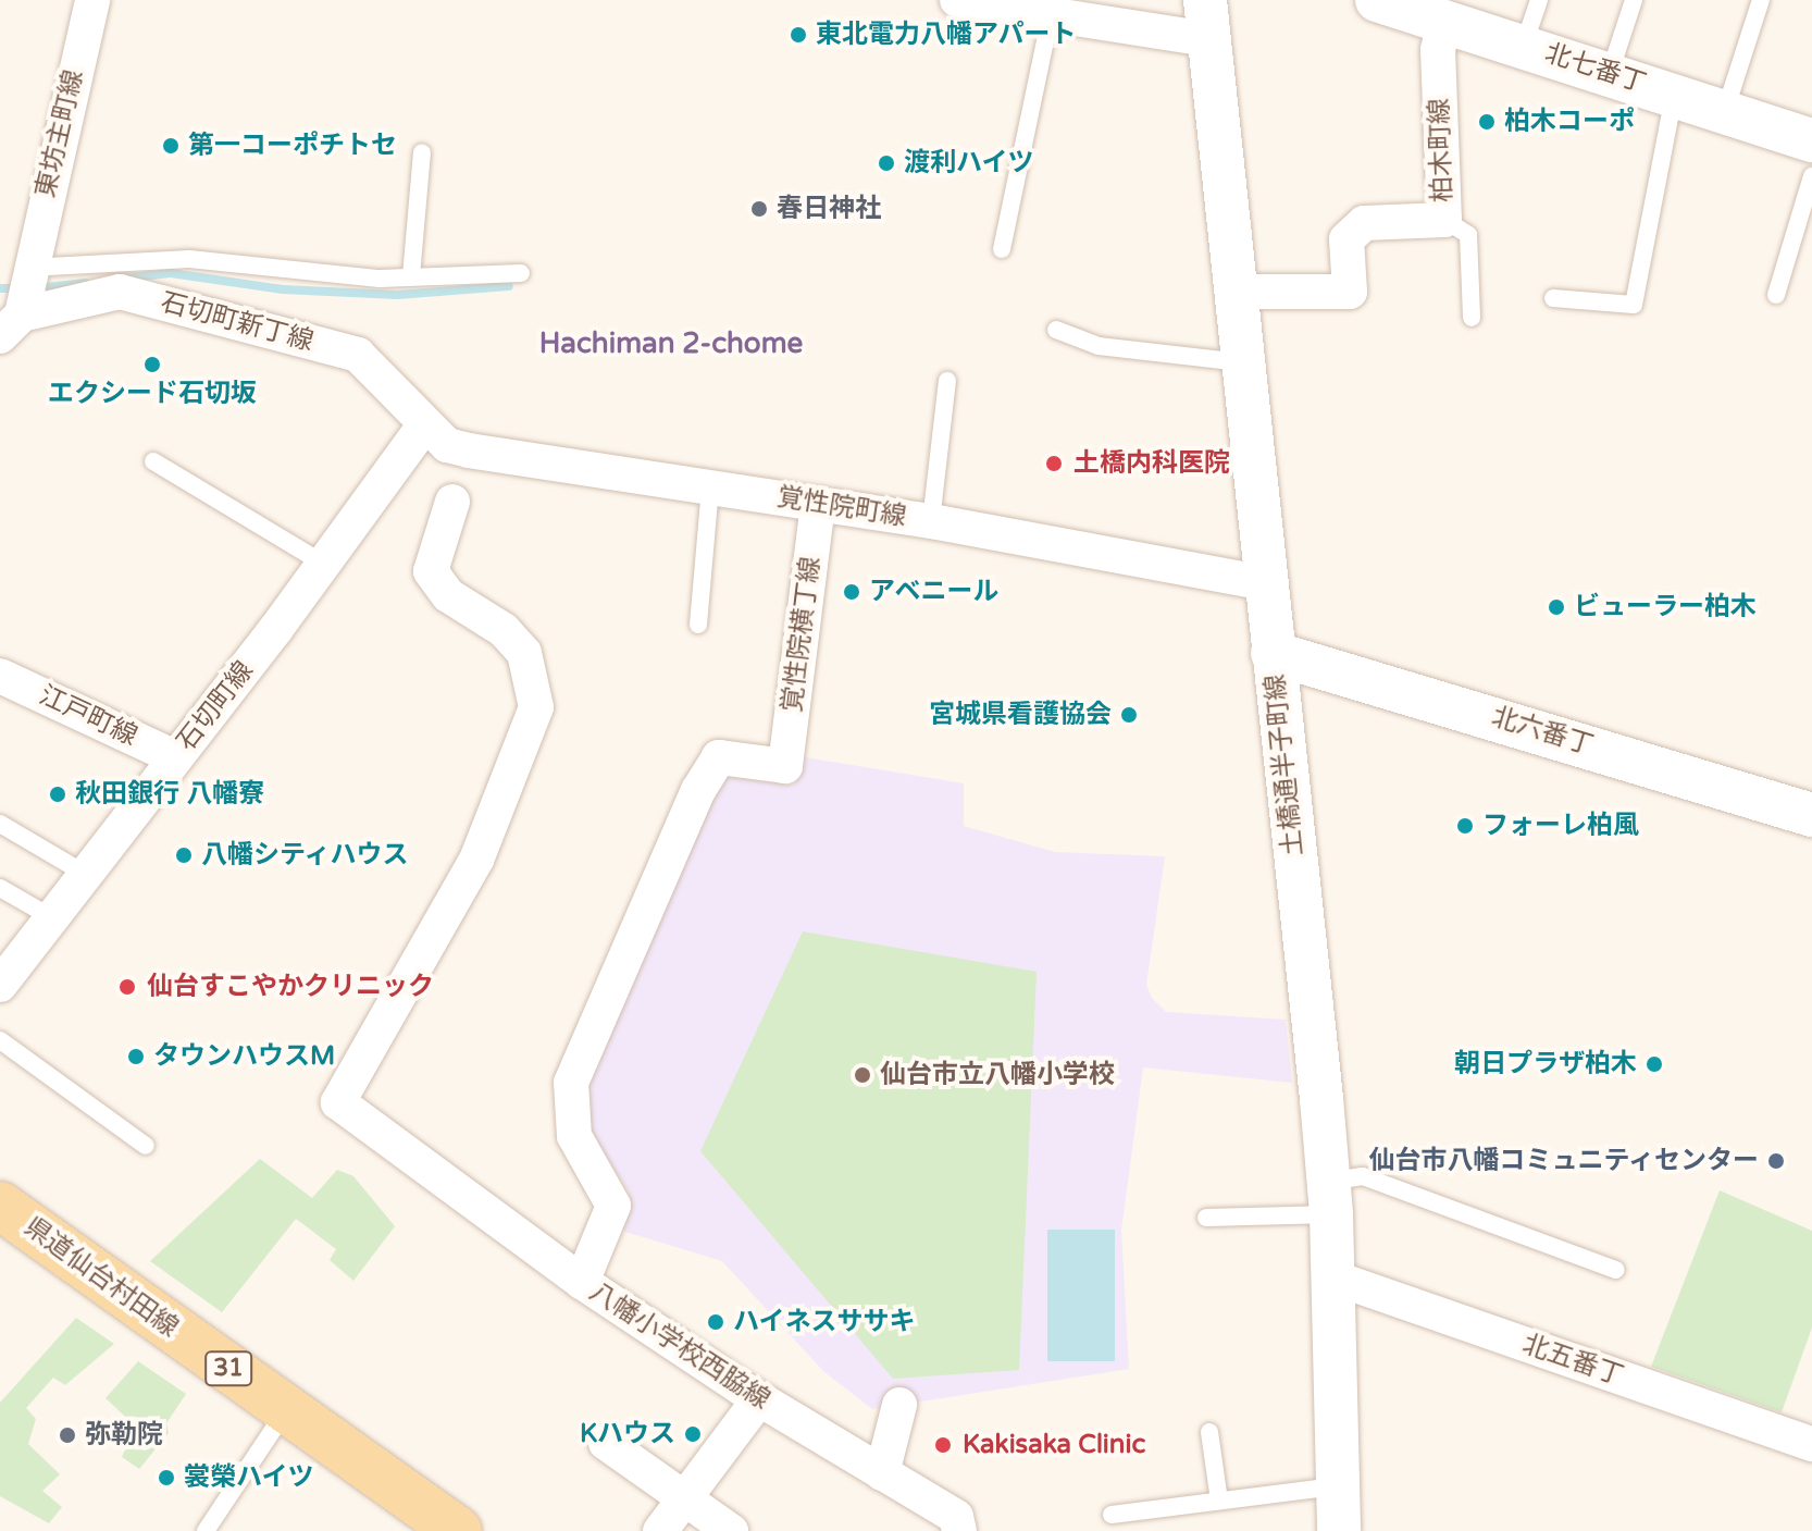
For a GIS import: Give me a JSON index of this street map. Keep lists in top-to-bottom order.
{
  "streets": {
    "main road": ["県道仙台村田線", "31"],
    "street": [
      "北七番丁",
      "東坊主町線",
      "柏木町線",
      "石切町新丁線",
      "覚性院町線",
      "覚性院横丁線",
      "石切町線",
      "江戸町線",
      "北六番丁",
      "土橋通半子町線",
      "八幡小学校西脇線",
      "北五番丁"
    ]
  },
  "crossings": [
    ["北七番丁", "柏木町線"],
    ["東坊主町線", "石切町新丁線"],
    ["柏木町線", "土橋通半子町線"],
    ["石切町新丁線", "覚性院町線"],
    ["石切町新丁線", "石切町線"],
    ["覚性院町線", "覚性院横丁線"],
    ["覚性院町線", "石切町線"],
    ["覚性院町線", "土橋通半子町線"],
    ["覚性院横丁線", "八幡小学校西脇線"],
    ["石切町線", "江戸町線"],
    ["北六番丁", "土橋通半子町線"],
    ["土橋通半子町線", "北五番丁"]
  ],
  "districts": ["Hachiman 2-chome"],
  "places": [
    "東北電力八幡アパート",
    "柏木コーポ",
    "第一コーポチトセ",
    "渡利ハイツ",
    "春日神社",
    "エクシード石切坂",
    "土橋内科医院",
    "アベニール",
    "ビューラー柏木",
    "宮城県看護協会",
    "秋田銀行 八幡寮",
    "フォーレ柏風",
    "八幡シティハウス",
    "仙台すこやかクリニック",
    "タウンハウスM",
    "朝日プラザ柏木",
    "仙台市立八幡小学校",
    "仙台市八幡コミュニティセンター",
    "ハイネスササキ",
    "Kハウス",
    "弥勒院",
    "Kakisaka Clinic",
    "裳榮ハイツ"
  ]
}
